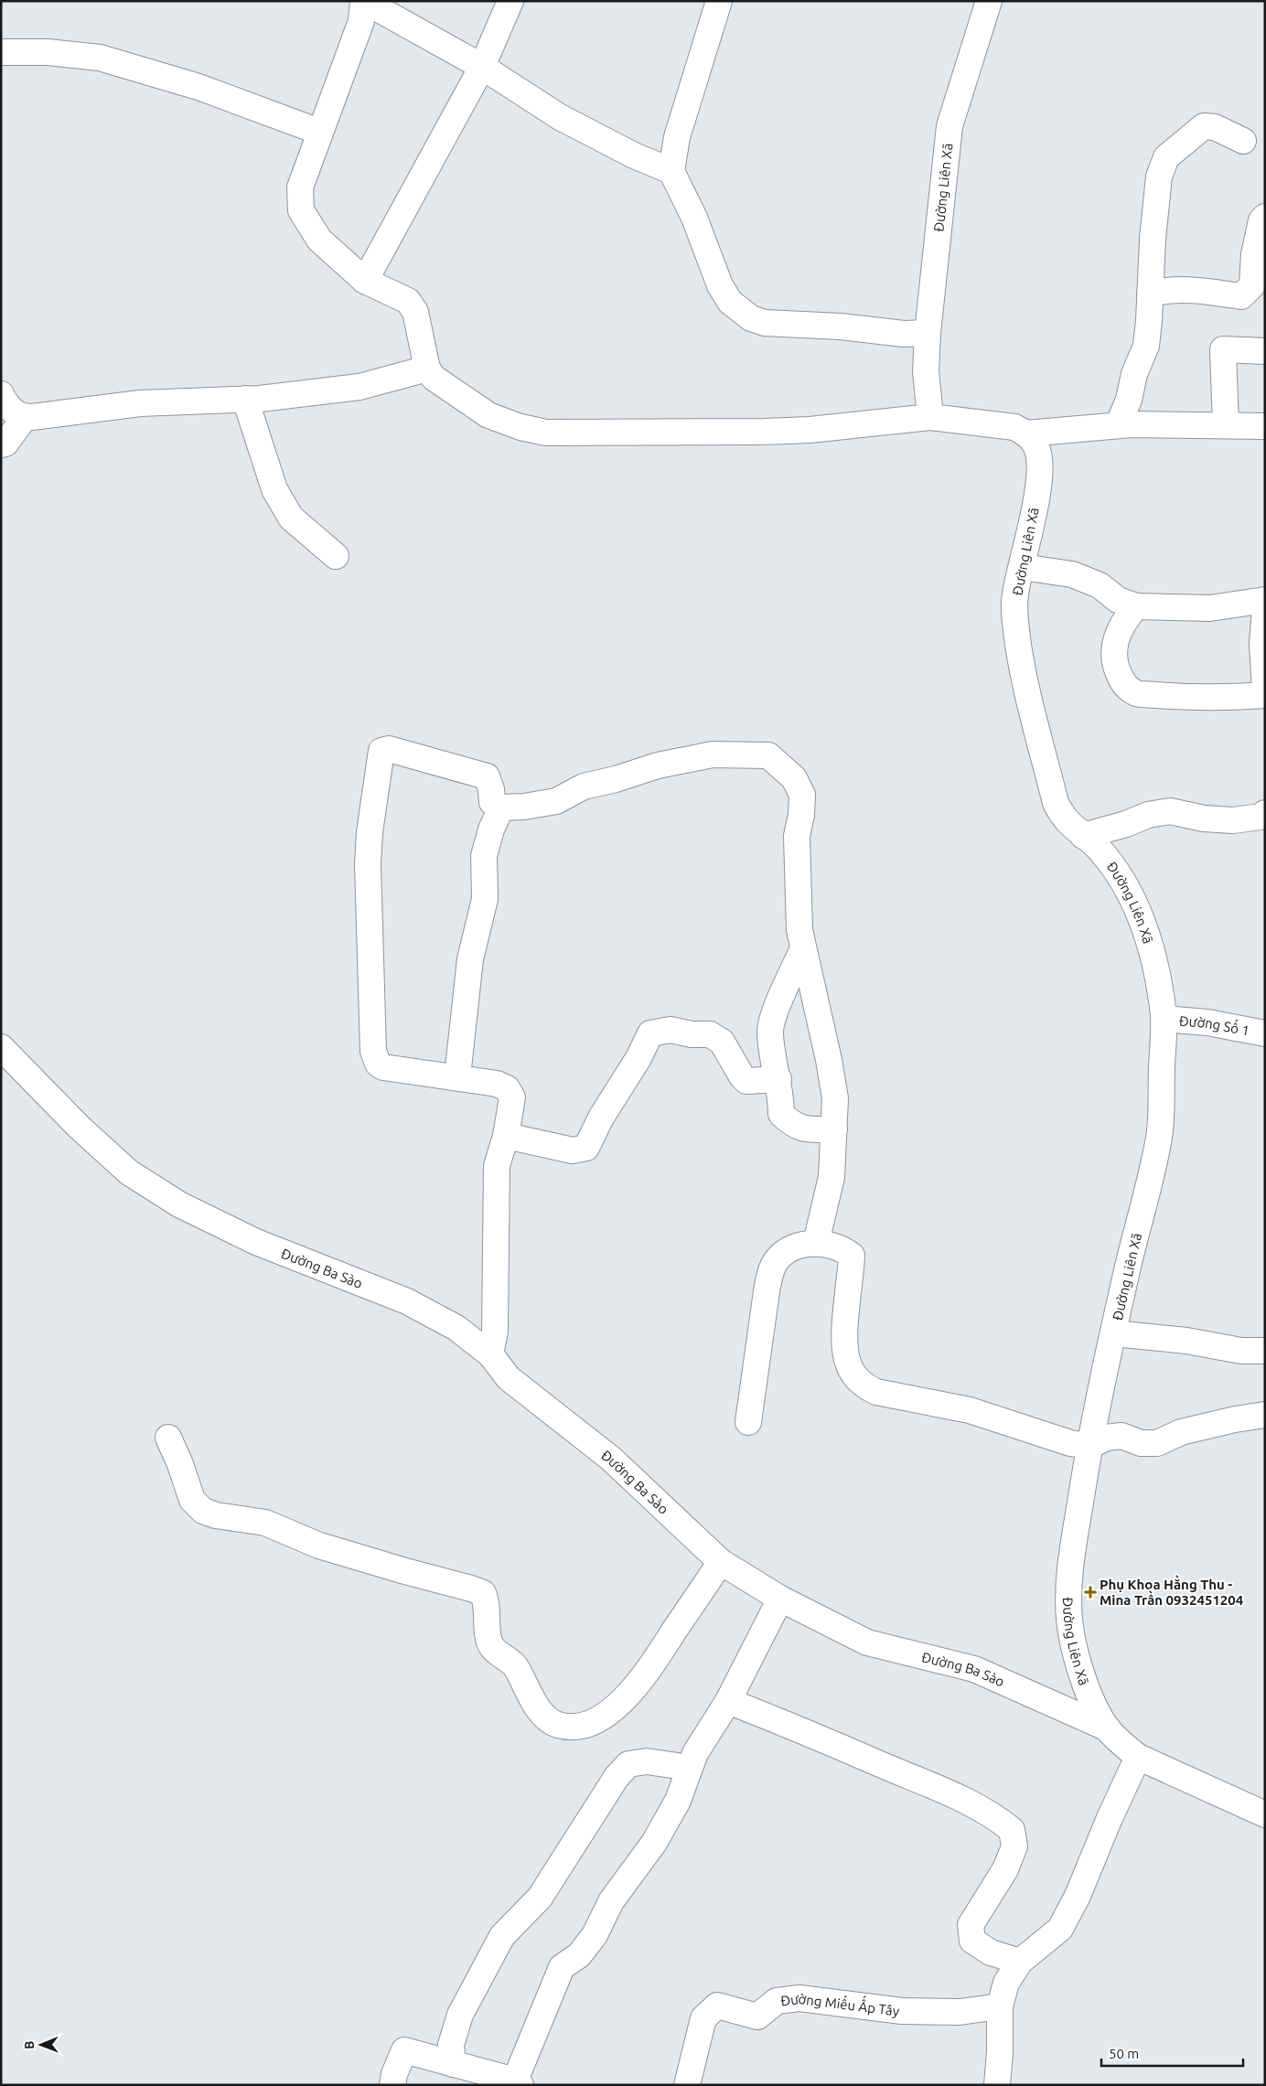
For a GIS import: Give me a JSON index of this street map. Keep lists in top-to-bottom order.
{
  "streets": {
    "street": [
      "Đường Liên Xã",
      "Đường Số 1",
      "Đường Ba Sào",
      "Đường Miếu Ấp Tây"
    ]
  },
  "crossings": [
    ["Đường Liên Xã", "Đường Số 1"],
    ["Đường Liên Xã", "Đường Ba Sào"]
  ],
  "places": {
    "health": ["Phụ Khoa Hằng Thu - Mina Trần 0932451204"]
  },
  "scale_bar": "50 m",
  "north": "left"
}
